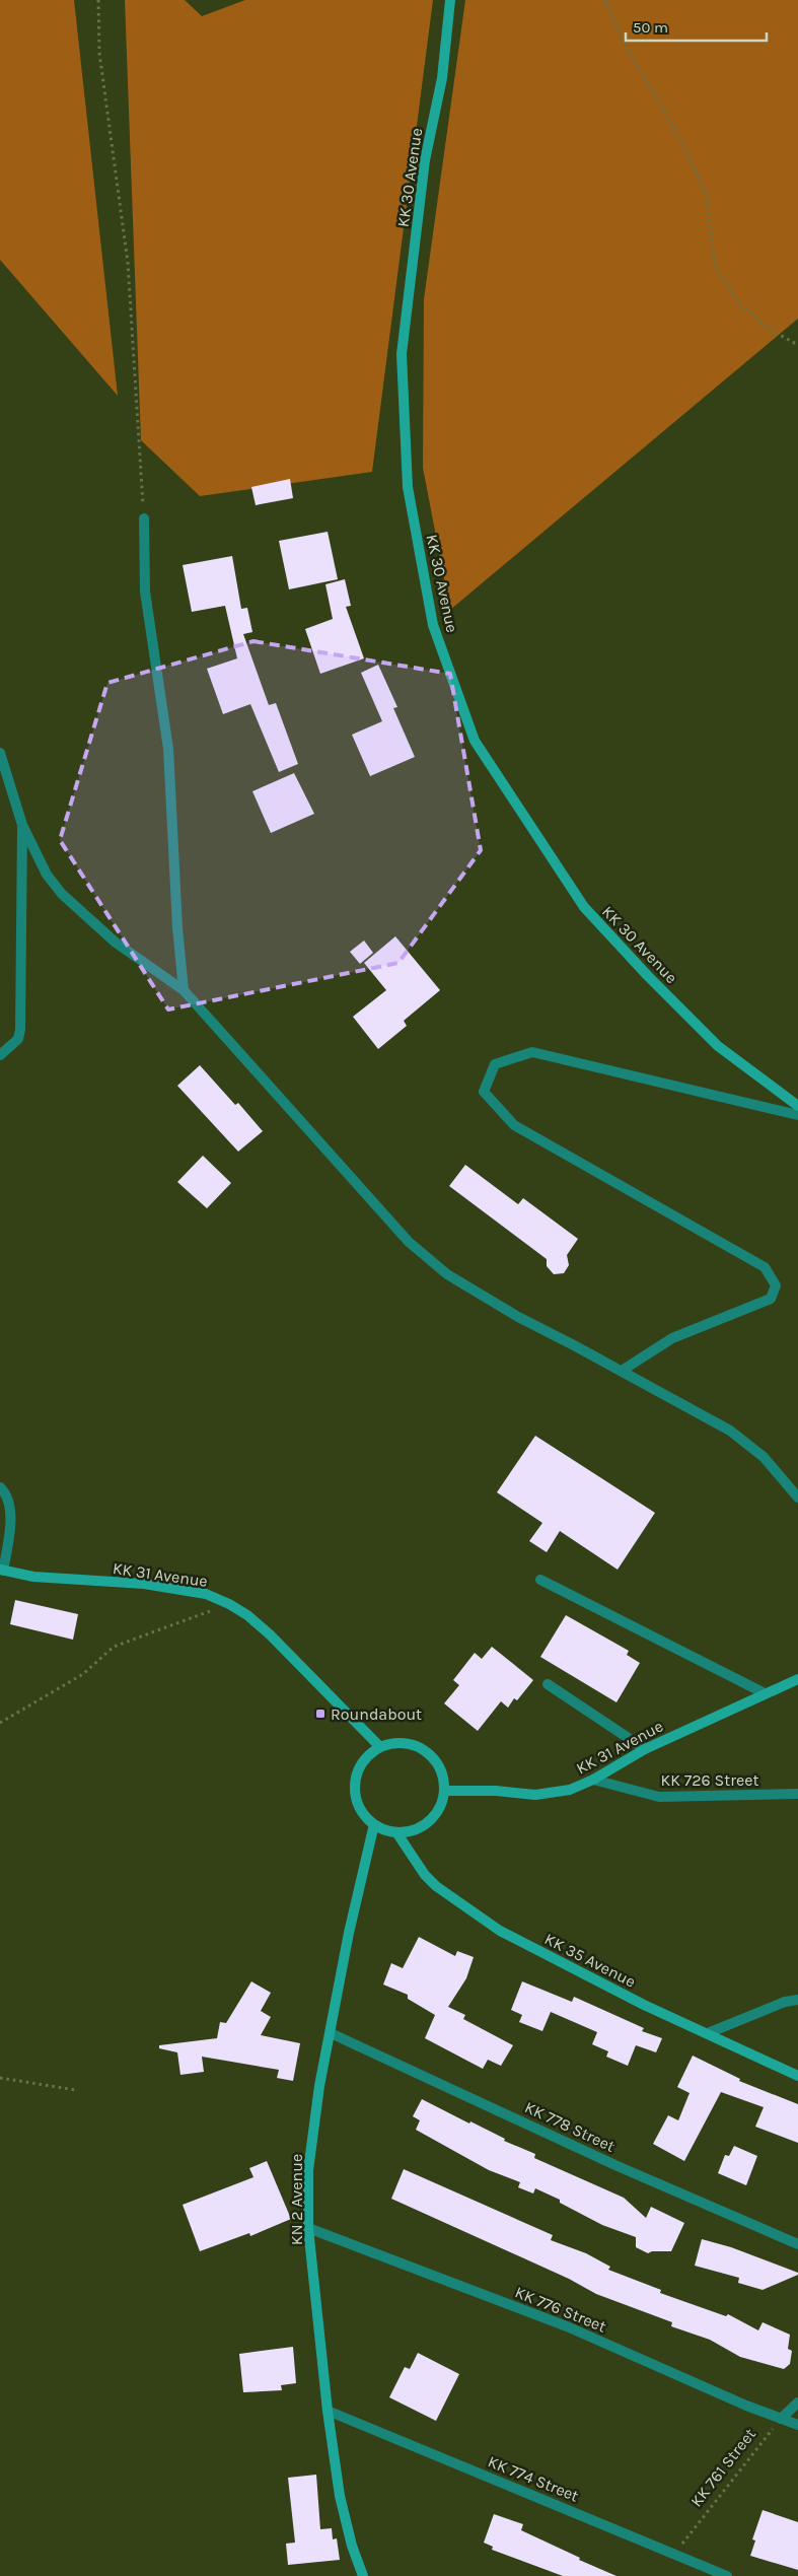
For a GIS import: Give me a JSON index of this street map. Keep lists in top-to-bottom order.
{
  "streets": {
    "main road": [
      "KK 30 Avenue",
      "KK 31 Avenue",
      "KK 35 Avenue",
      "KN 2 Avenue"
    ],
    "street": [
      "KK 726 Street",
      "KK 778 Street",
      "KK 776 Street",
      "KK 774 Street"
    ],
    "path": ["KK 761 Street"]
  },
  "crossings": [
    ["KK 31 Avenue", "KK 726 Street"],
    ["KK 31 Avenue", "KK 35 Avenue"],
    ["KK 31 Avenue", "KN 2 Avenue"],
    ["KK 35 Avenue", "KN 2 Avenue"],
    ["KK 778 Street", "KN 2 Avenue"],
    ["KN 2 Avenue", "KK 776 Street"],
    ["KN 2 Avenue", "KK 774 Street"],
    ["KK 776 Street", "KK 761 Street"],
    ["KK 761 Street", "KK 774 Street"]
  ],
  "places": {
    "transit": ["Roundabout"]
  },
  "scale_bar": "50 m"
}
